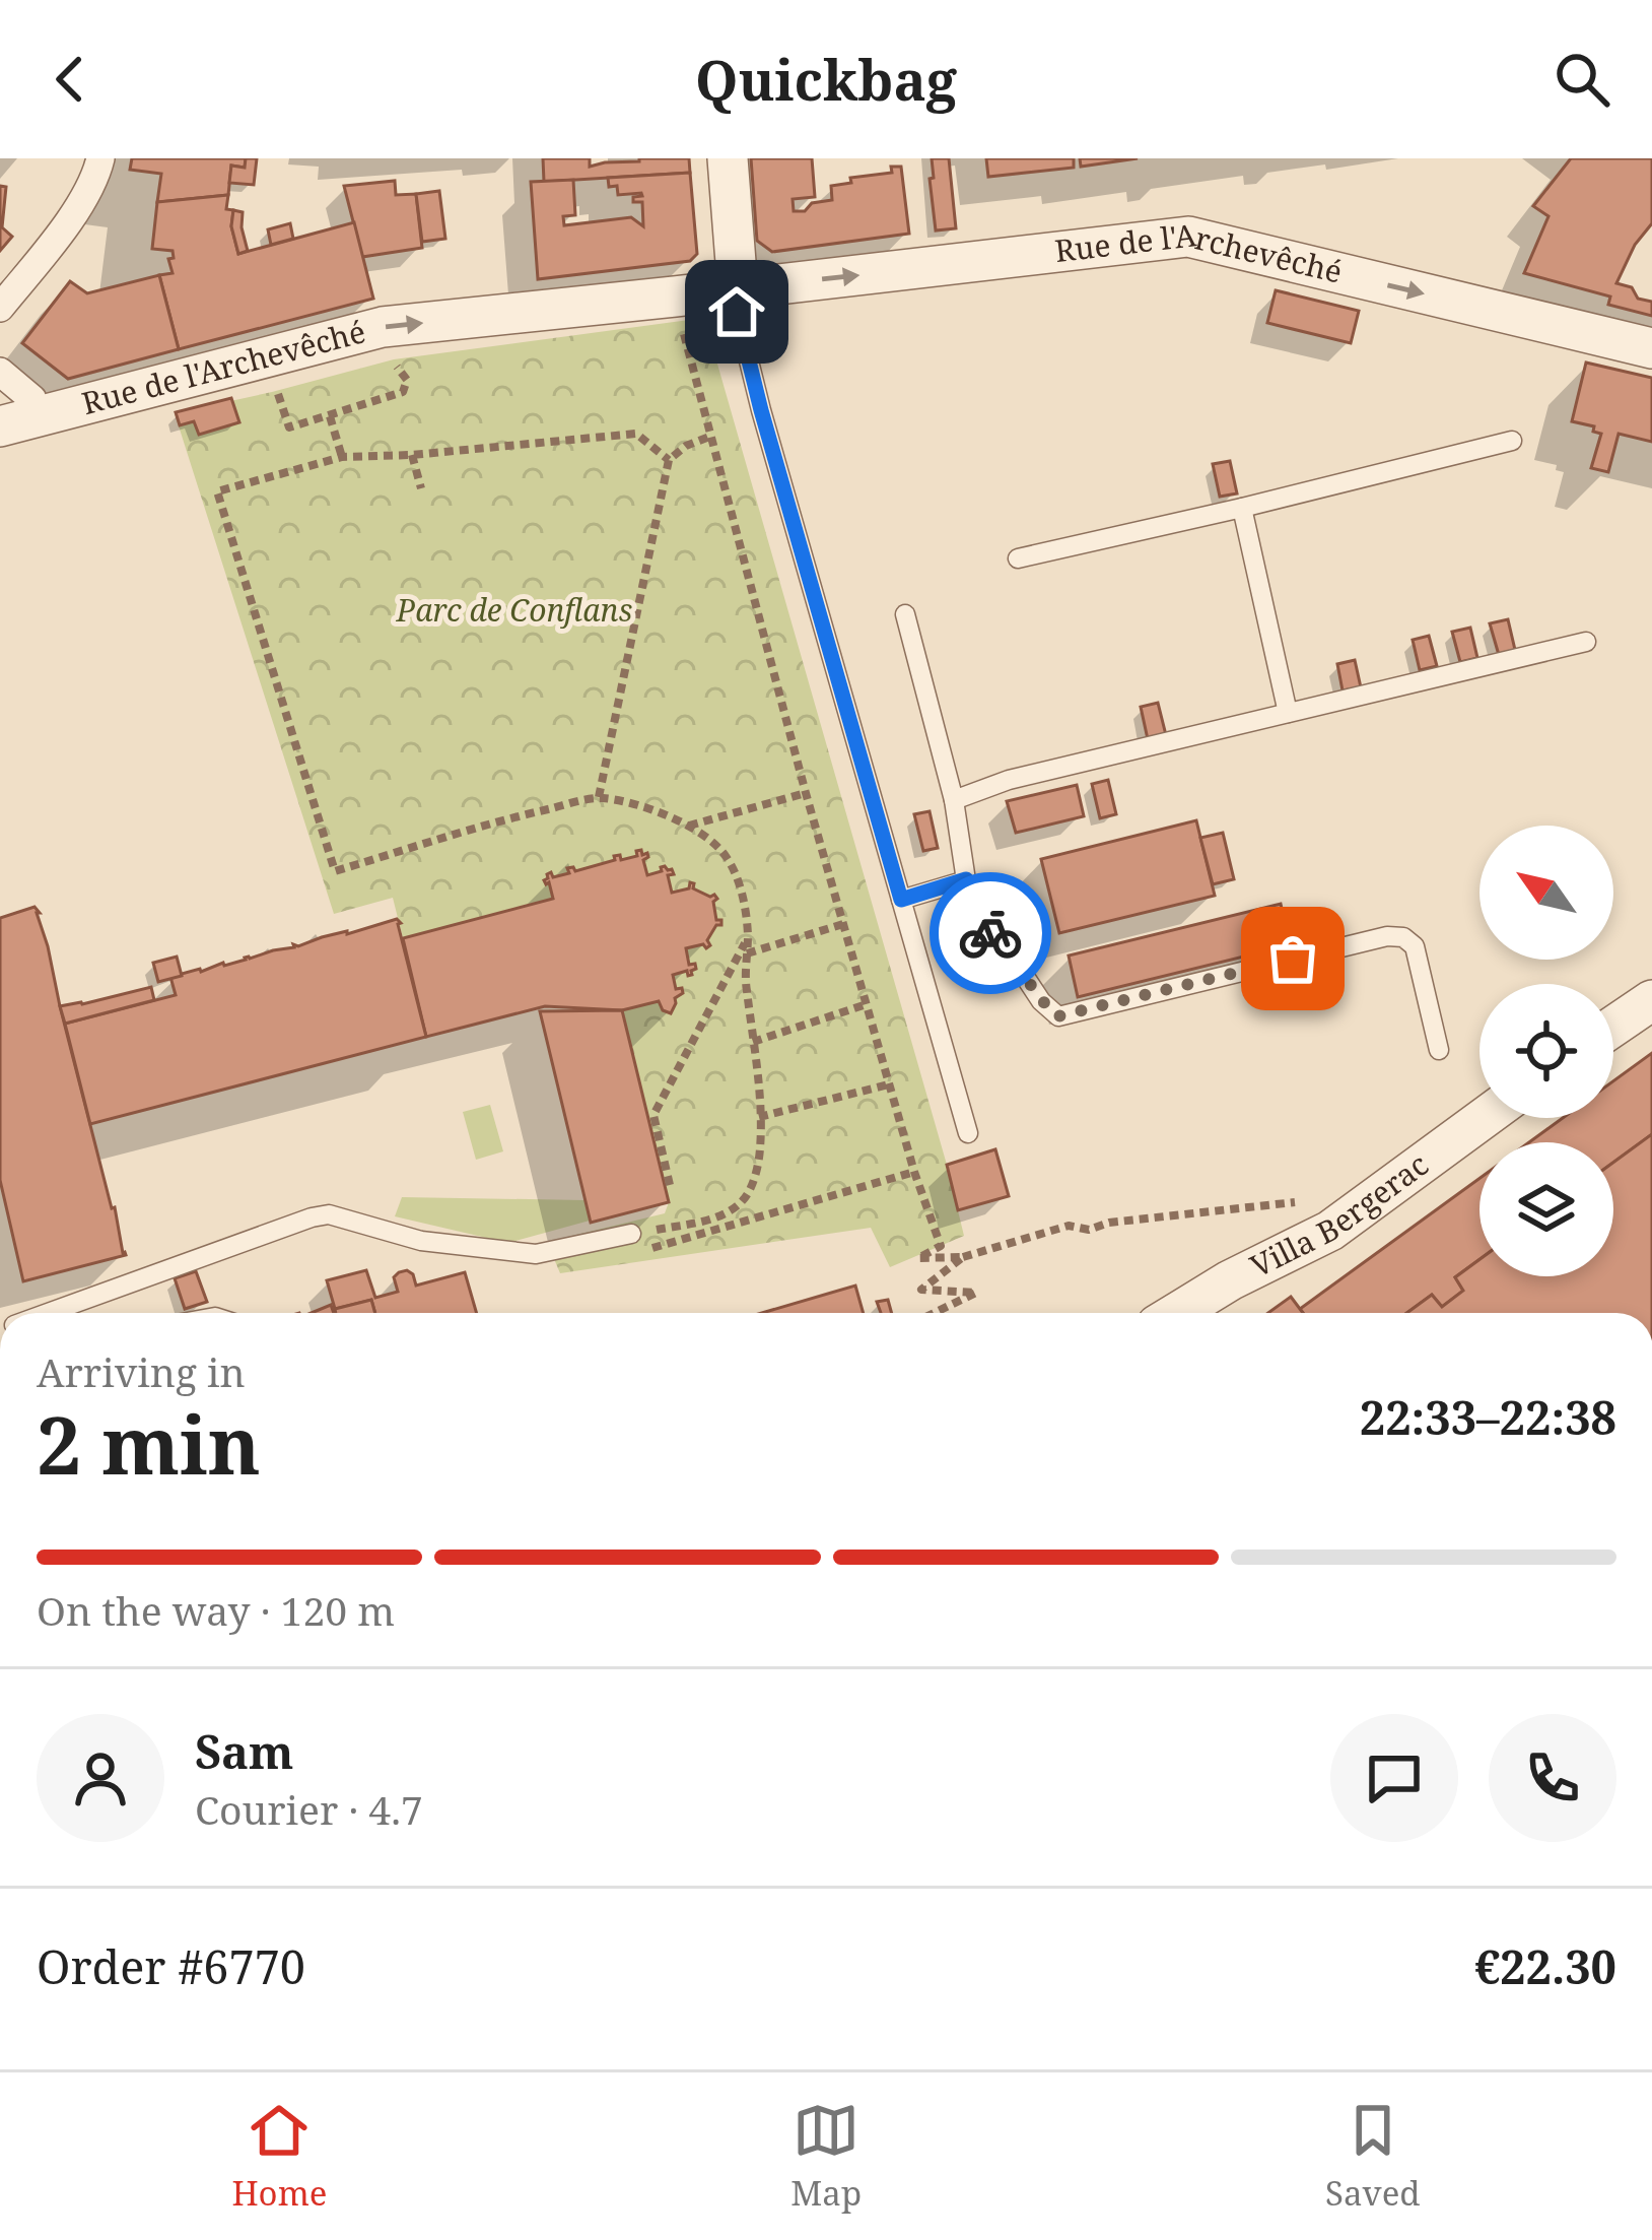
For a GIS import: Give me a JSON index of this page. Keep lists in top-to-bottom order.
{
  "streets": {
    "street": ["Rue de l'Archevêché", "Villa Bergerac"]
  },
  "one_way": ["Rue de l'Archevêché"],
  "parks": ["Parc de Conflans"],
  "north": "top left",
  "page": {
    "header": "Quickbag",
    "heading": ["2 min", "Arriving in", "22:33–22:38"],
    "panel": [
      "Sam",
      "Courier · 4.7",
      "Order #6770",
      "€22.30"
    ],
    "bar": "On the way · 120 m",
    "tabs": ["Home", "Map", "Saved"]
  }
}
